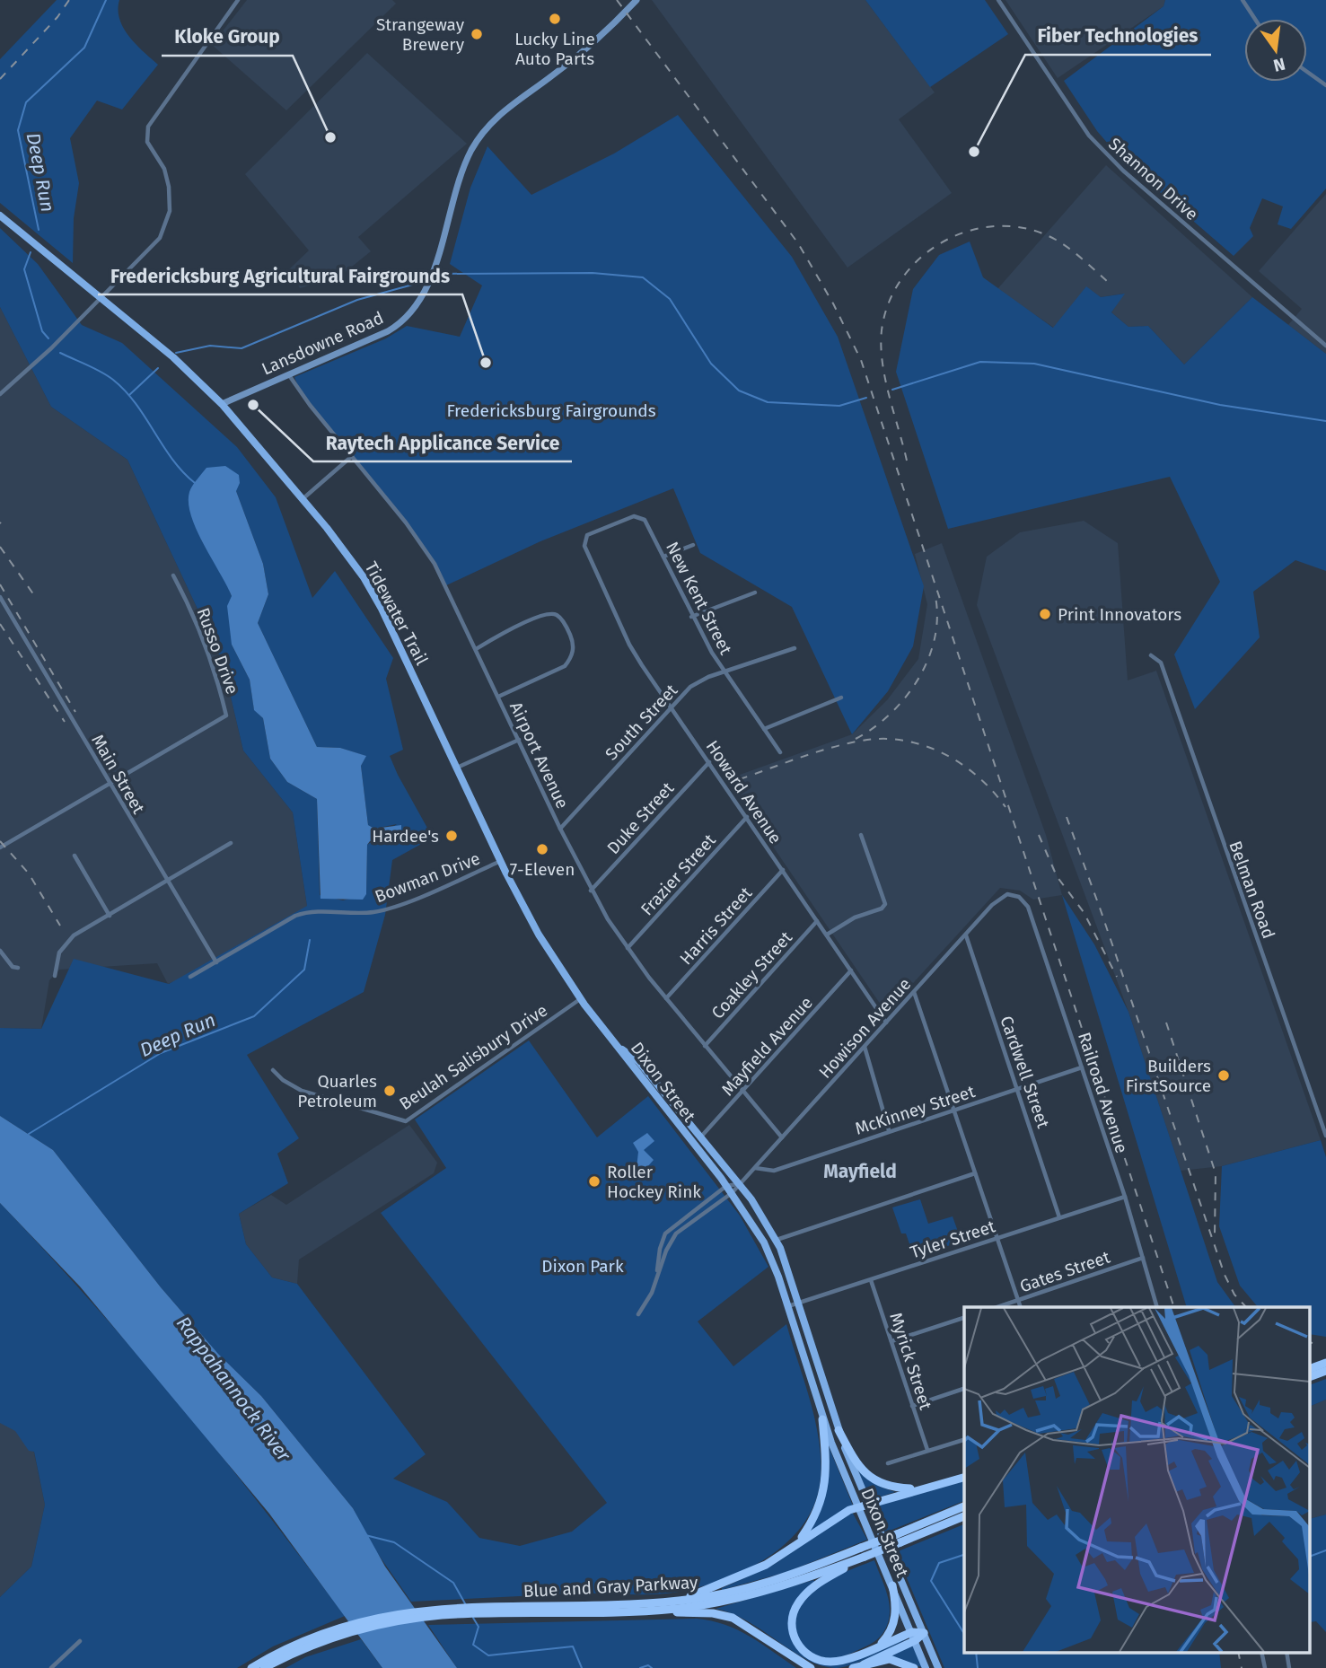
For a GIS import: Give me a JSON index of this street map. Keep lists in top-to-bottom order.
{
  "streets": {
    "highway": ["Blue and Gray Parkway"],
    "main road": ["Lansdowne Road", "Tidewater Trail", "Dixon Street"],
    "street": [
      "Shannon Drive",
      "New Kent Street",
      "Russo Drive",
      "South Street",
      "Airport Avenue",
      "Main Street",
      "Howard Avenue",
      "Duke Street",
      "Frazier Street",
      "Bowman Drive",
      "Belman Road",
      "Harris Street",
      "Coakley Street",
      "Howison Avenue",
      "Mayfield Avenue",
      "Beulah Salisbury Drive",
      "Cardwell Street",
      "Railroad Avenue",
      "McKinney Street",
      "Tyler Street",
      "Gates Street",
      "Myrick Street"
    ]
  },
  "crossings": [
    ["Lansdowne Road", "Tidewater Trail"],
    ["Lansdowne Road", "Airport Avenue"],
    ["New Kent Street", "South Street"],
    ["New Kent Street", "Howard Avenue"],
    ["Tidewater Trail", "Bowman Drive"],
    ["Tidewater Trail", "Beulah Salisbury Drive"],
    ["Tidewater Trail", "Dixon Street"],
    ["Russo Drive", "Main Street"],
    ["South Street", "Airport Avenue"],
    ["South Street", "Howard Avenue"],
    ["Airport Avenue", "Duke Street"],
    ["Airport Avenue", "Frazier Street"],
    ["Airport Avenue", "Harris Street"],
    ["Airport Avenue", "Coakley Street"],
    ["Airport Avenue", "Howison Avenue"],
    ["Airport Avenue", "Mayfield Avenue"],
    ["Main Street", "Bowman Drive"],
    ["Howard Avenue", "Duke Street"],
    ["Howard Avenue", "Frazier Street"],
    ["Howard Avenue", "Harris Street"],
    ["Howard Avenue", "Coakley Street"],
    ["Howard Avenue", "Howison Avenue"],
    ["Howard Avenue", "Mayfield Avenue"],
    ["Howison Avenue", "Cardwell Street"],
    ["Howison Avenue", "Dixon Street"],
    ["Howison Avenue", "Railroad Avenue"],
    ["Howison Avenue", "McKinney Street"],
    ["Mayfield Avenue", "Dixon Street"],
    ["Cardwell Street", "McKinney Street"],
    ["Cardwell Street", "Tyler Street"],
    ["Dixon Street", "Tyler Street"],
    ["Railroad Avenue", "McKinney Street"],
    ["Railroad Avenue", "Tyler Street"],
    ["Railroad Avenue", "Gates Street"],
    ["Tyler Street", "Myrick Street"]
  ],
  "districts": ["Mayfield"],
  "water": ["Deep Run", "Rappahannock River"],
  "parks": ["Fredericksburg Fairgrounds", "Dixon Park"],
  "places": [
    "Lucky Line Auto Parts",
    "Strangeway Brewery",
    "Kloke Group",
    "Fiber Technologies",
    "Fredericksburg Agricultural Fairgrounds",
    "Raytech Applicance Service",
    "Print Innovators",
    "Hardee's",
    "7-Eleven",
    "Builders FirstSource",
    "Quarles Petroleum",
    "Roller Hockey Rink"
  ],
  "north": "bottom"
}
